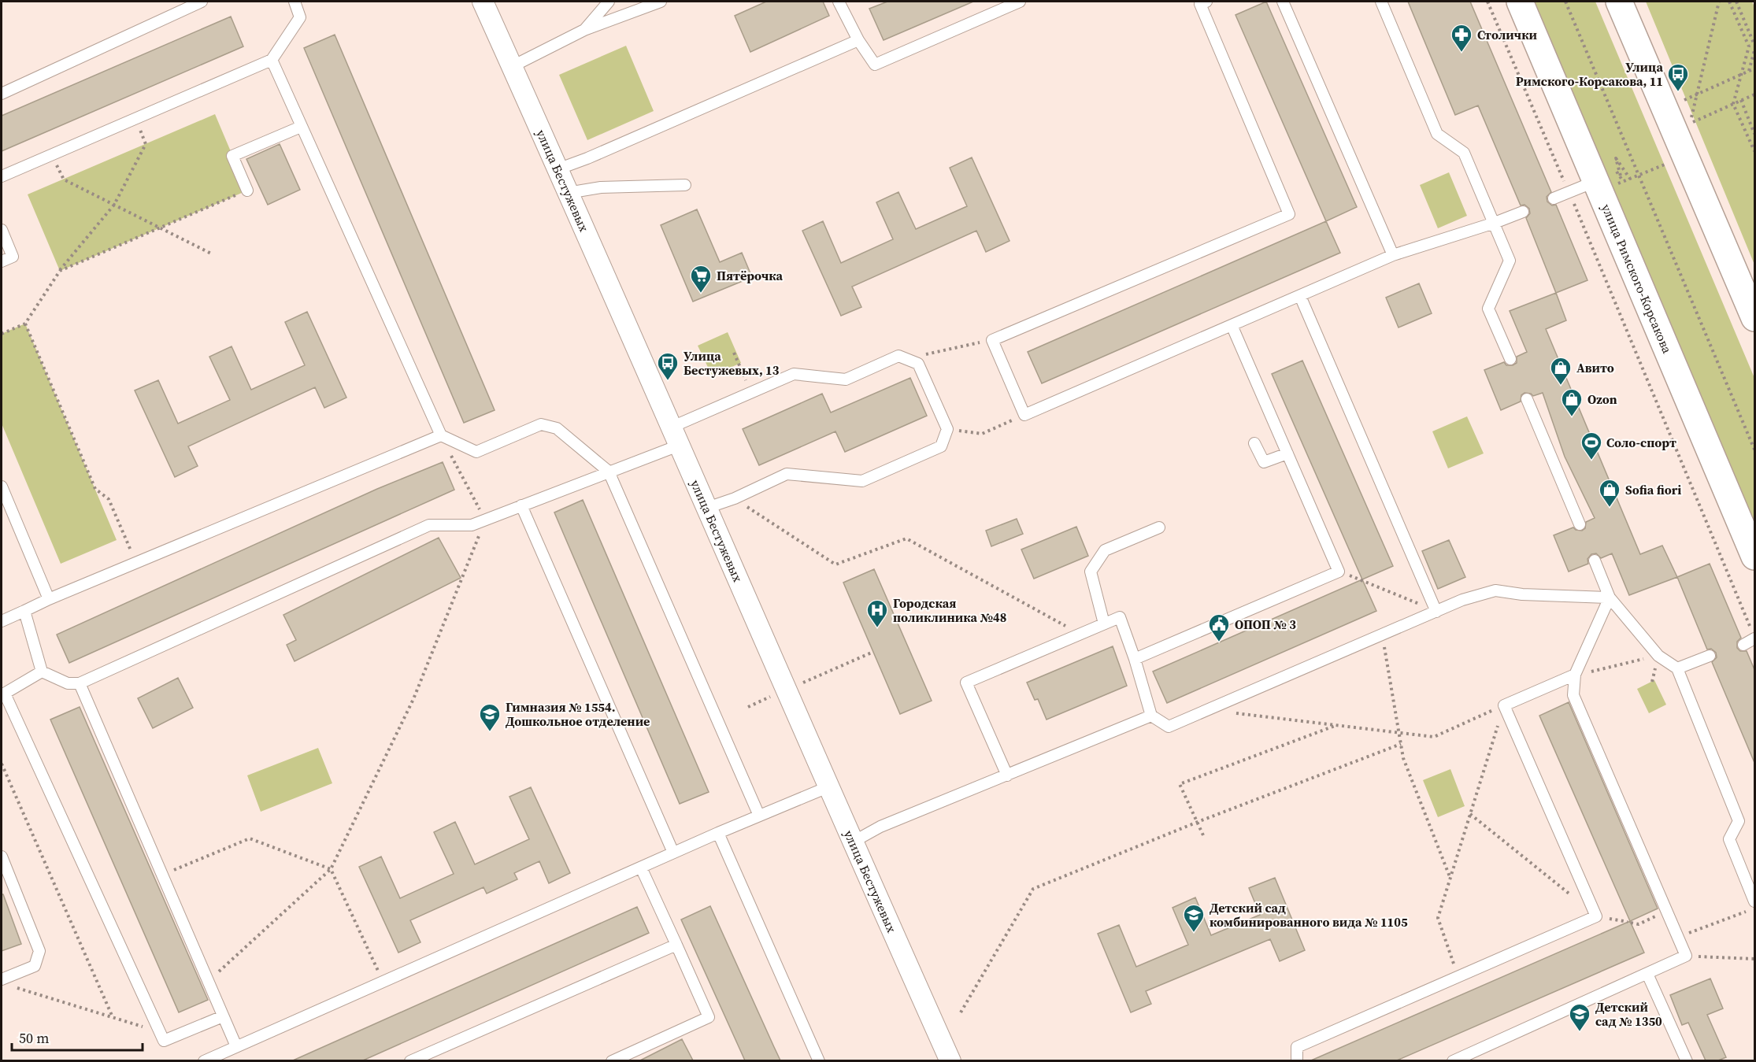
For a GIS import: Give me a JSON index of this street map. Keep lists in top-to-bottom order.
{
  "streets": {
    "street": ["улица Бестужевых", "улица Римского-Корсакова"]
  },
  "places": {
    "pharmacy": ["Столички"],
    "bus stop": ["Улица Римского-Корсакова, 11", "Улица Бестужевых, 13"],
    "supermarket": ["Пятёрочка"],
    "shop": ["Авито", "Ozon", "Sofia fiori"],
    "sports": ["Соло-спорт"],
    "hospital": ["Городская поликлиника №48"],
    "public building": ["ОПОП № 3"],
    "school or university": ["Гимназия № 1554. Дошкольное отделение", "Детский сад комбинированного вида № 1105", "Детский сад № 1350"]
  },
  "scale_bar": "50 m"
}
